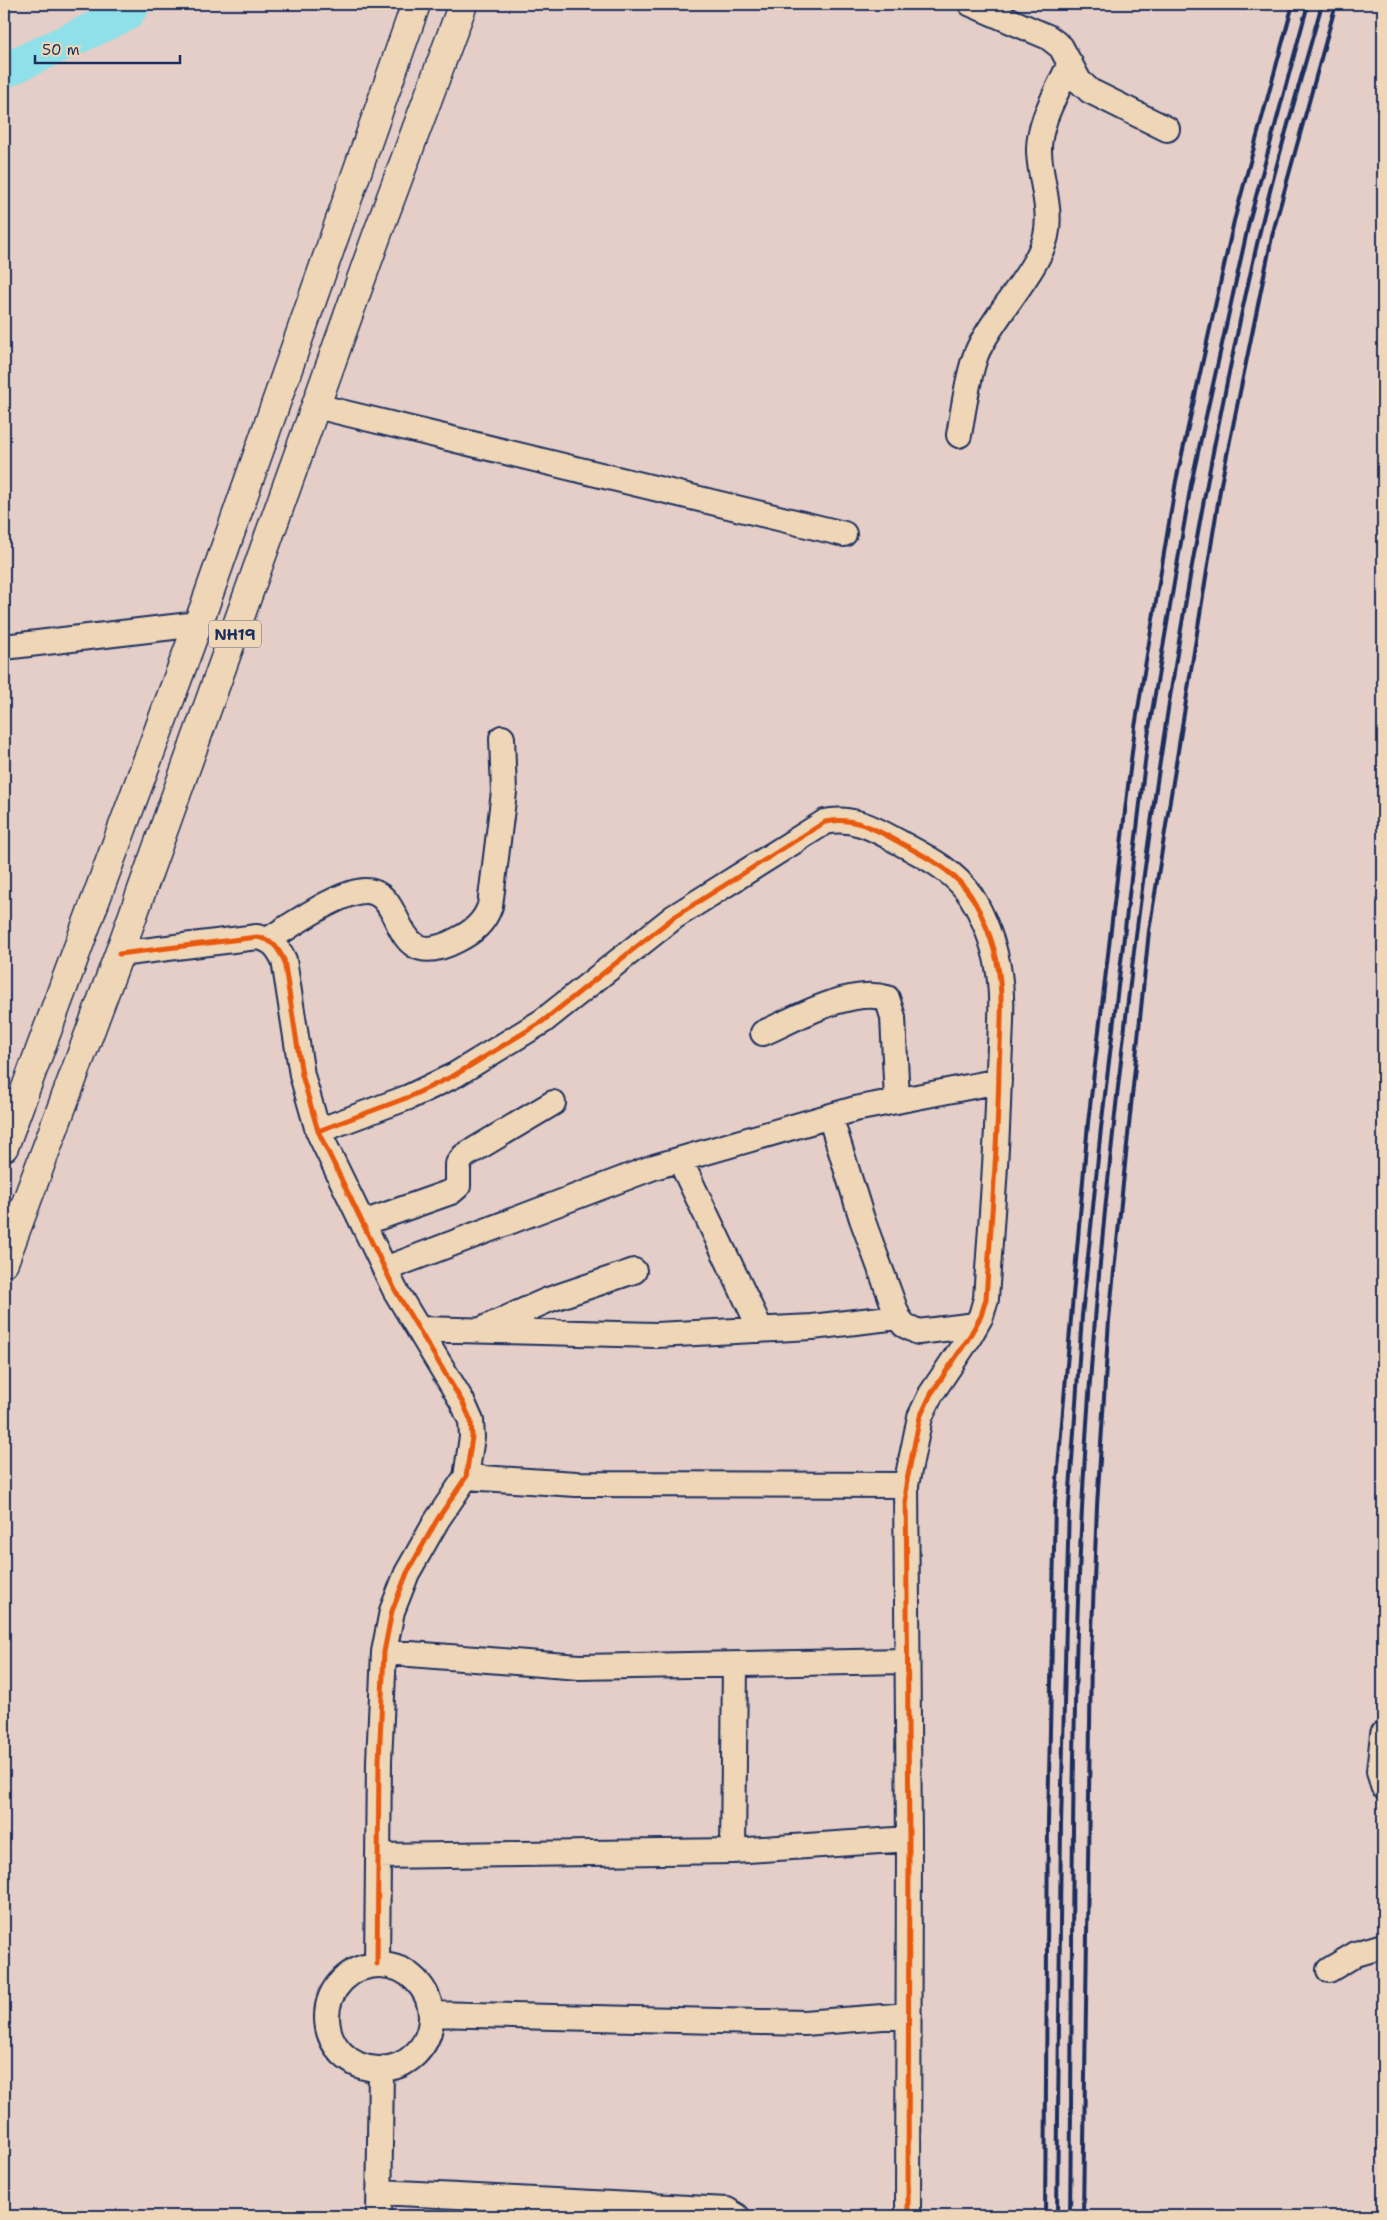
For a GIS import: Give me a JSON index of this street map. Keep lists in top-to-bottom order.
{
  "streets": {
    "highway": ["NH19"]
  },
  "scale_bar": "50 m"
}
